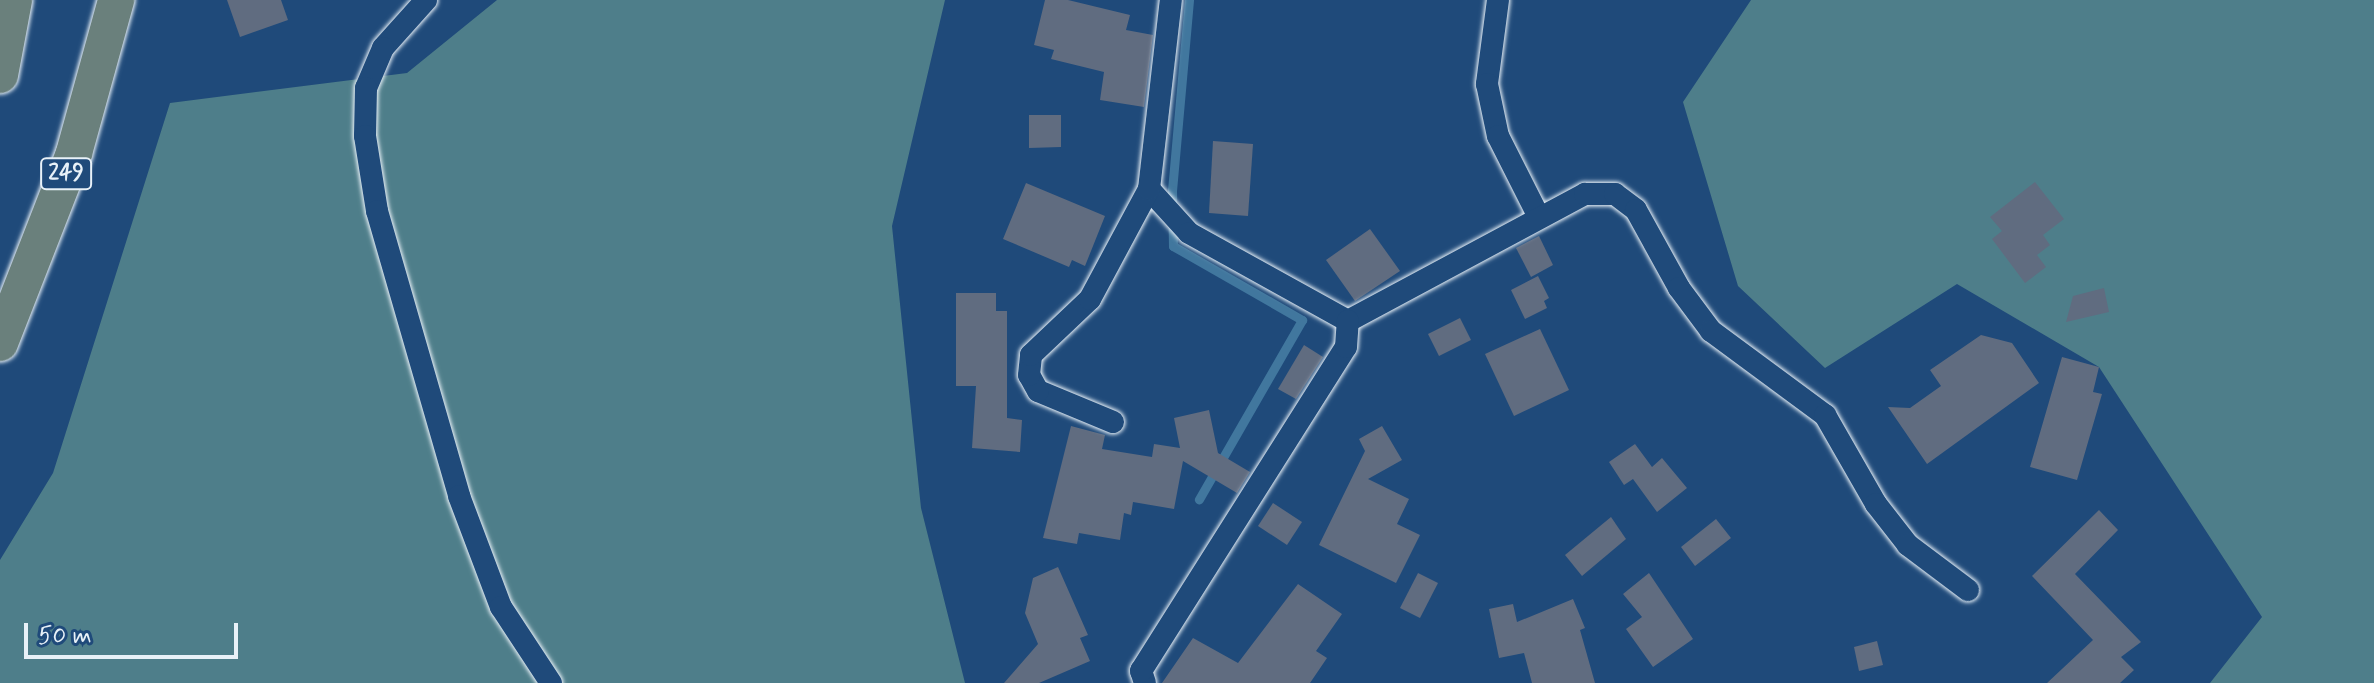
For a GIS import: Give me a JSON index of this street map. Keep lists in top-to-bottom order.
{
  "streets": {
    "highway": ["249"]
  },
  "scale_bar": "50 m"
}
